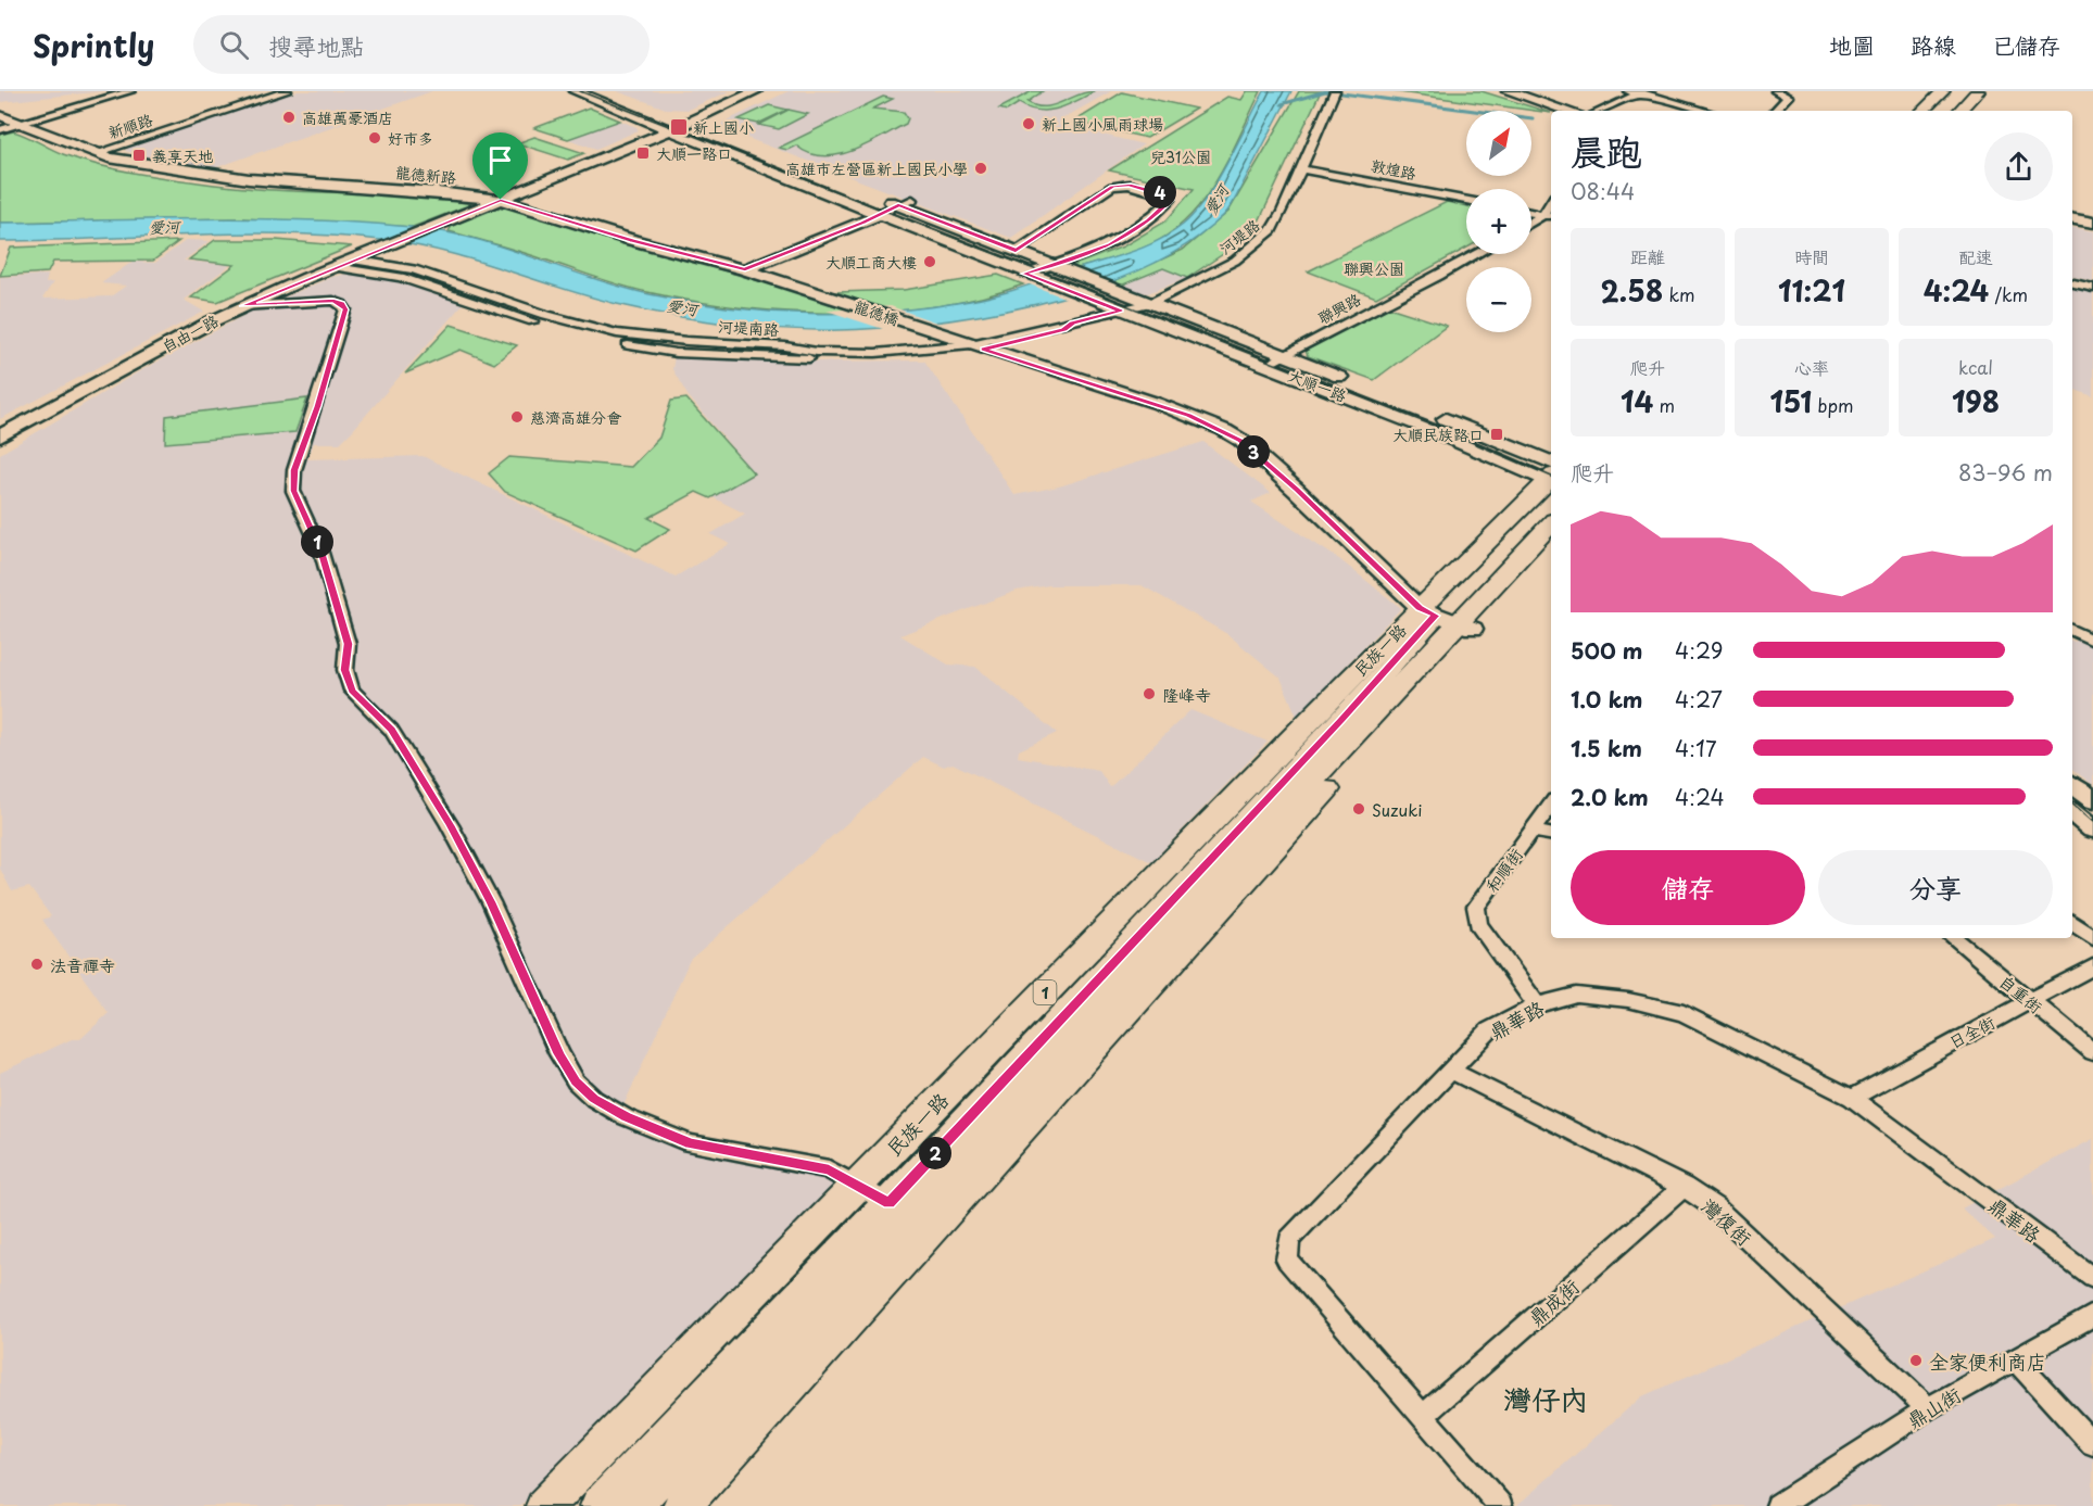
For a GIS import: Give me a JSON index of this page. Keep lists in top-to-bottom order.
{
  "streets": {
    "main road": ["民族一路", "1"],
    "street": [
      "新順路",
      "敦煌路",
      "龍德新路",
      "河堤路",
      "聯興路",
      "龍德橋",
      "河堤南路",
      "自由一路",
      "大順一路",
      "和順街",
      "自重街",
      "鼎華路",
      "日全街",
      "灣復街",
      "鼎成街",
      "鼎山街"
    ]
  },
  "crossings": [
    ["新順路", "龍德新路"],
    ["敦煌路", "河堤路"],
    ["龍德新路", "龍德橋"],
    ["龍德新路", "自由一路"],
    ["河堤路", "河堤南路"],
    ["河堤路", "大順一路"],
    ["聯興路", "大順一路"],
    ["龍德橋", "河堤南路"],
    ["龍德橋", "民族一路"],
    ["河堤南路", "自由一路"],
    ["河堤南路", "大順一路"],
    ["和順街", "鼎華路"],
    ["自重街", "日全街"],
    ["鼎華路", "日全街"],
    ["鼎華路", "灣復街"],
    ["鼎華路", "鼎成街"],
    ["灣復街", "鼎成街"],
    ["灣復街", "鼎山街"]
  ],
  "districts": ["灣仔內"],
  "water": ["愛河"],
  "parks": ["兒31公園", "聯興公園"],
  "places": {
    "other": [
      "高雄萬豪酒店",
      "新上國小風雨球場",
      "好市多",
      "高雄市左營區新上國民小學",
      "大順工商大樓",
      "慈濟高雄分會",
      "隆峰寺",
      "Suzuki",
      "法音禪寺",
      "全家便利商店"
    ],
    "transit": [
      "新上國小",
      "大順一路口",
      "義享天地",
      "大順民族路口"
    ]
  },
  "north": "top right",
  "page": {
    "header": "Sprintly",
    "search": "搜尋地點",
    "nav": ["地圖", "路線", "已儲存"],
    "map_buttons": ["+", "−"],
    "heading": ["晨跑", "08:44"],
    "pins": [
      "4",
      "3",
      "1",
      "2"
    ],
    "stats": [
      ["距離", "2.58 km"],
      ["時間", "11:21"],
      ["配速", "4:24 /km"],
      ["爬升", "14 m"],
      ["心率", "151 bpm"],
      ["kcal", "198"]
    ],
    "chart": ["爬升", "83–96 m"],
    "list": [
      {
        "name": "500 m",
        "note": "4:29"
      },
      {
        "name": "1.0 km",
        "note": "4:27"
      },
      {
        "name": "1.5 km",
        "note": "4:17"
      },
      {
        "name": "2.0 km",
        "note": "4:24"
      }
    ],
    "buttons": ["儲存", "分享"]
  }
}
